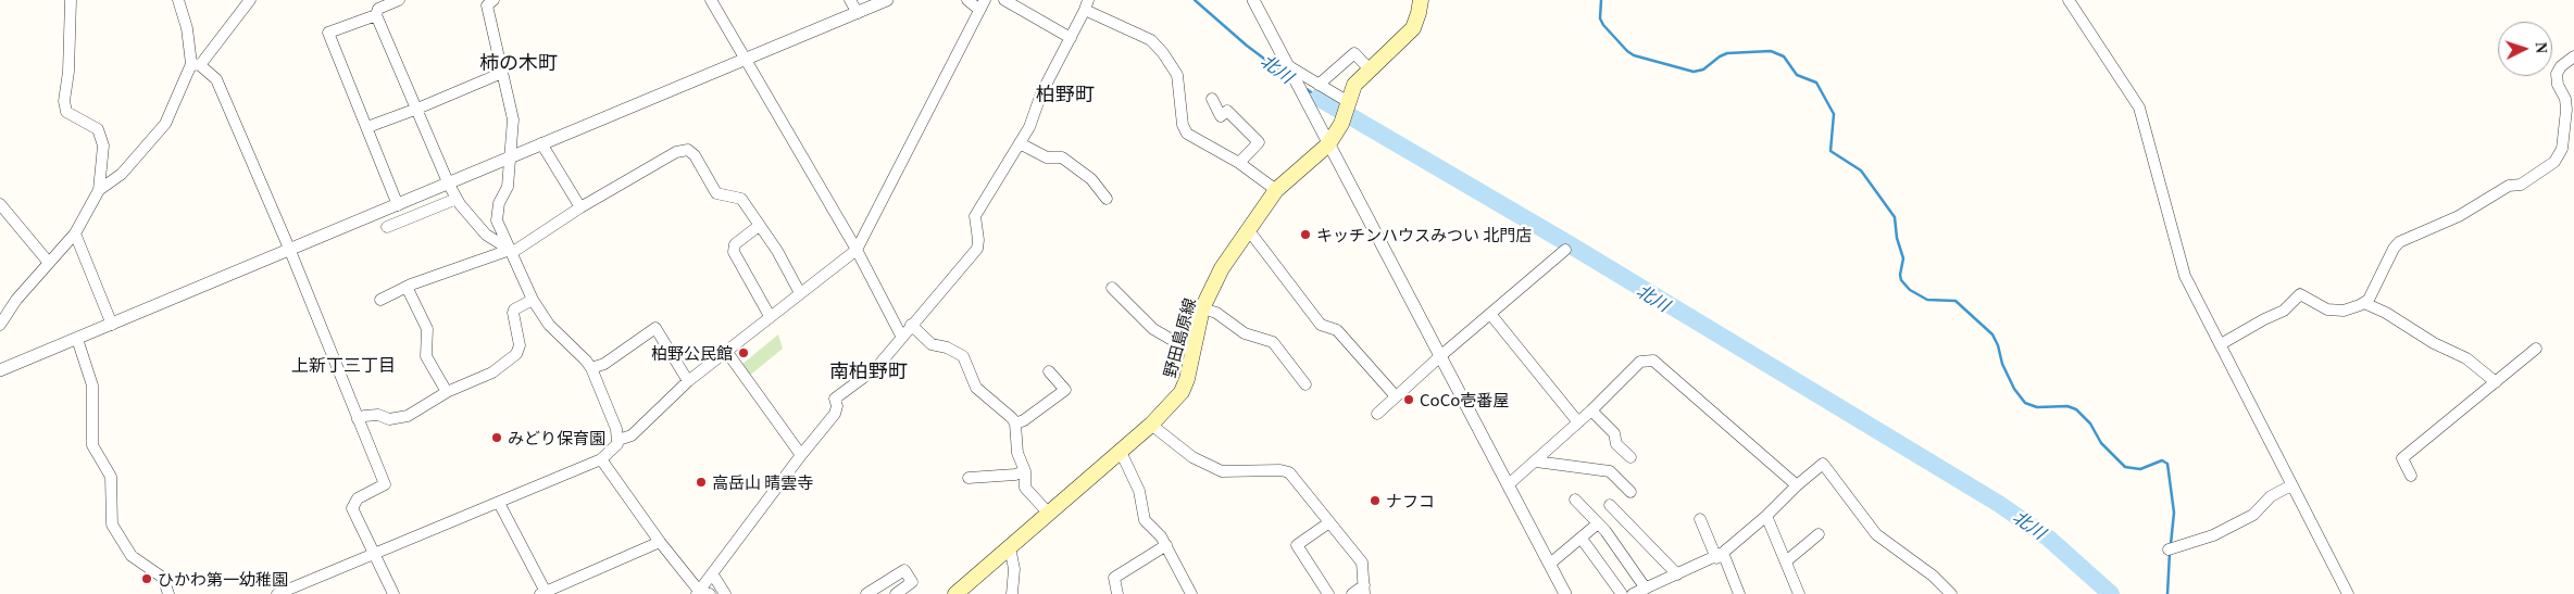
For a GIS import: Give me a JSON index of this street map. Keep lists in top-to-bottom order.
{
  "streets": {
    "main road": ["野田島原線"]
  },
  "districts": [
    "柿の木町",
    "柏野町",
    "上新丁三丁目",
    "南柏野町"
  ],
  "water": ["北川"],
  "places": [
    "キッチンハウスみつい 北門店",
    "柏野公民館",
    "CoCo壱番屋",
    "みどり保育園",
    "高岳山 晴雲寺",
    "ナフコ",
    "ひかわ第一幼稚園"
  ],
  "north": "right"
}
